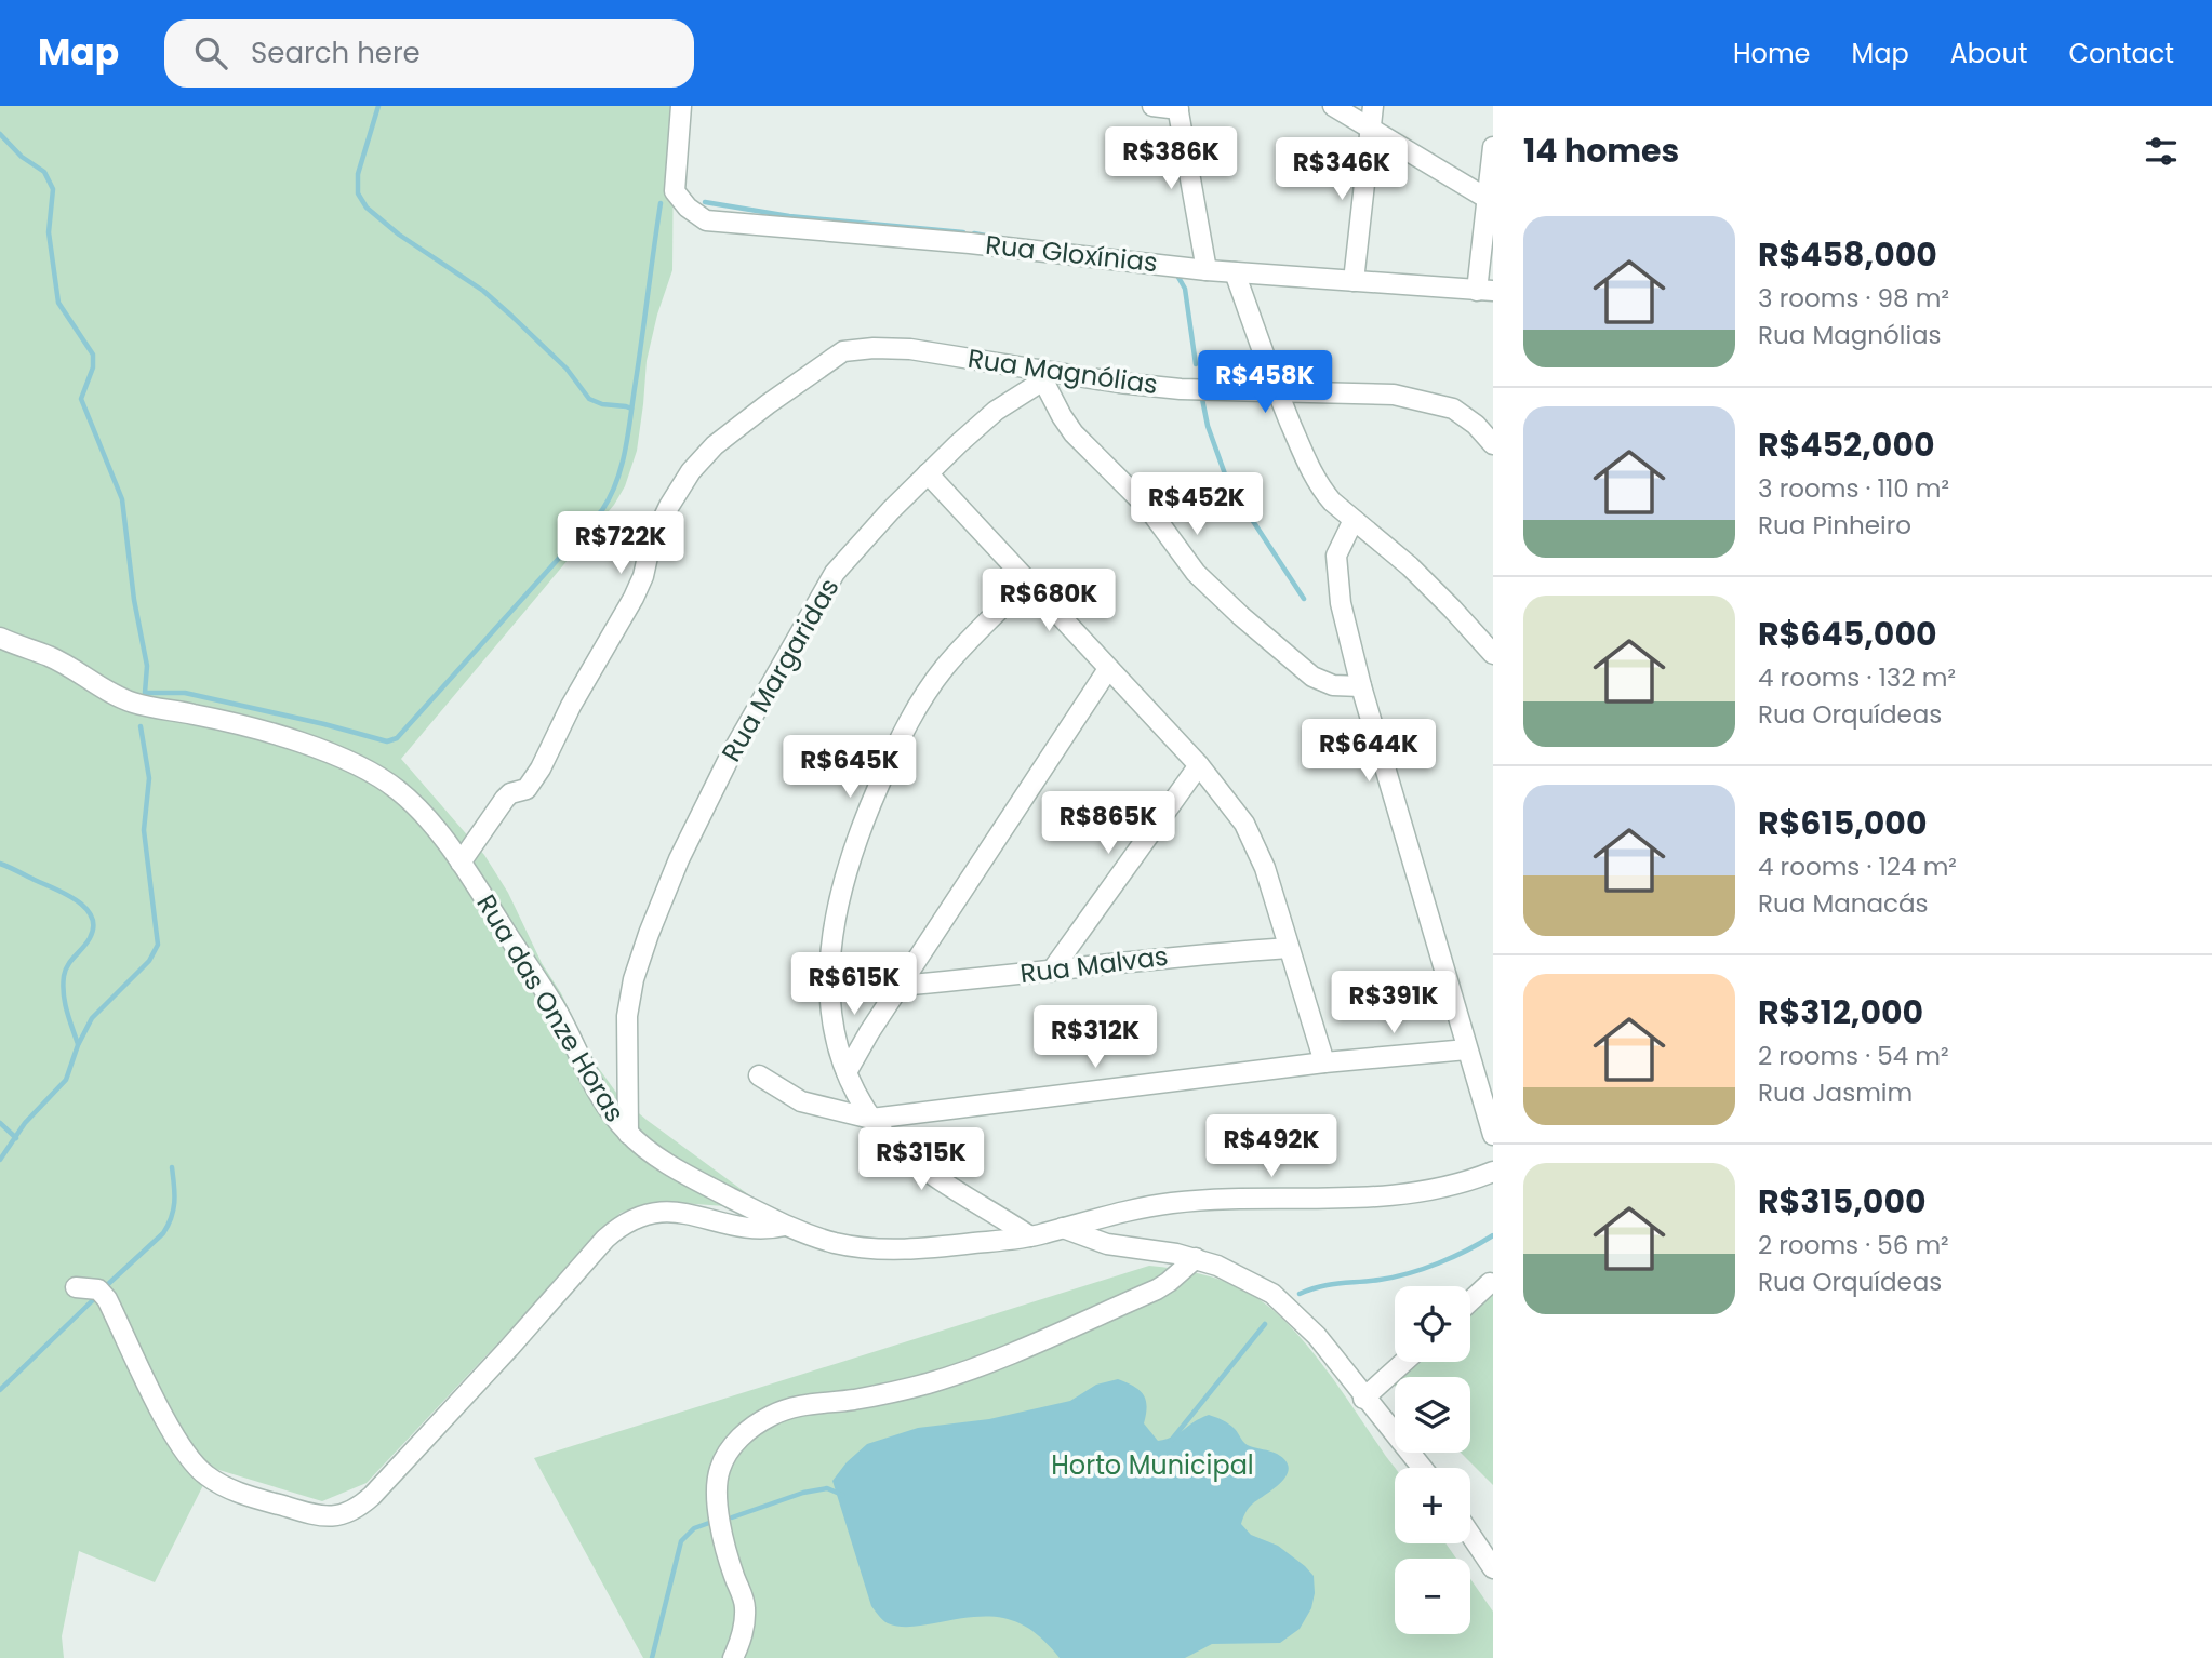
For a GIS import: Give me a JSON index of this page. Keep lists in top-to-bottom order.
{
  "streets": {
    "street": [
      "Rua Gloxínias",
      "Rua Magnólias",
      "Rua Margaridas",
      "Rua Malvas",
      "Rua das Onze Horas"
    ]
  },
  "crossings": [
    ["Rua Magnólias", "Rua Margaridas"],
    ["Rua Magnólias", "Rua das Onze Horas"],
    ["Rua Margaridas", "Rua das Onze Horas"]
  ],
  "parks": ["Horto Municipal"],
  "page": {
    "header": "Map",
    "search": "Search here",
    "nav": [
      "Home",
      "Map",
      "About",
      "Contact"
    ],
    "heading": "14 homes",
    "price": [
      "R$386K",
      "R$346K",
      "R$458K",
      "R$452K",
      "R$722K",
      "R$680K",
      "R$644K",
      "R$645K",
      "R$865K",
      "R$615K",
      "R$391K",
      "R$312K",
      "R$492K",
      "R$315K"
    ],
    "list": [
      {
        "name": "R$458,000",
        "note": "3 rooms · 98 m² · Rua Magnólias"
      },
      {
        "name": "R$452,000",
        "note": "3 rooms · 110 m² · Rua Pinheiro"
      },
      {
        "name": "R$645,000",
        "note": "4 rooms · 132 m² · Rua Orquídeas"
      },
      {
        "name": "R$615,000",
        "note": "4 rooms · 124 m² · Rua Manacás"
      },
      {
        "name": "R$312,000",
        "note": "2 rooms · 54 m² · Rua Jasmim"
      },
      {
        "name": "R$315,000",
        "note": "2 rooms · 56 m² · Rua Orquídeas"
      }
    ],
    "map_buttons": ["+", "−"]
  }
}
